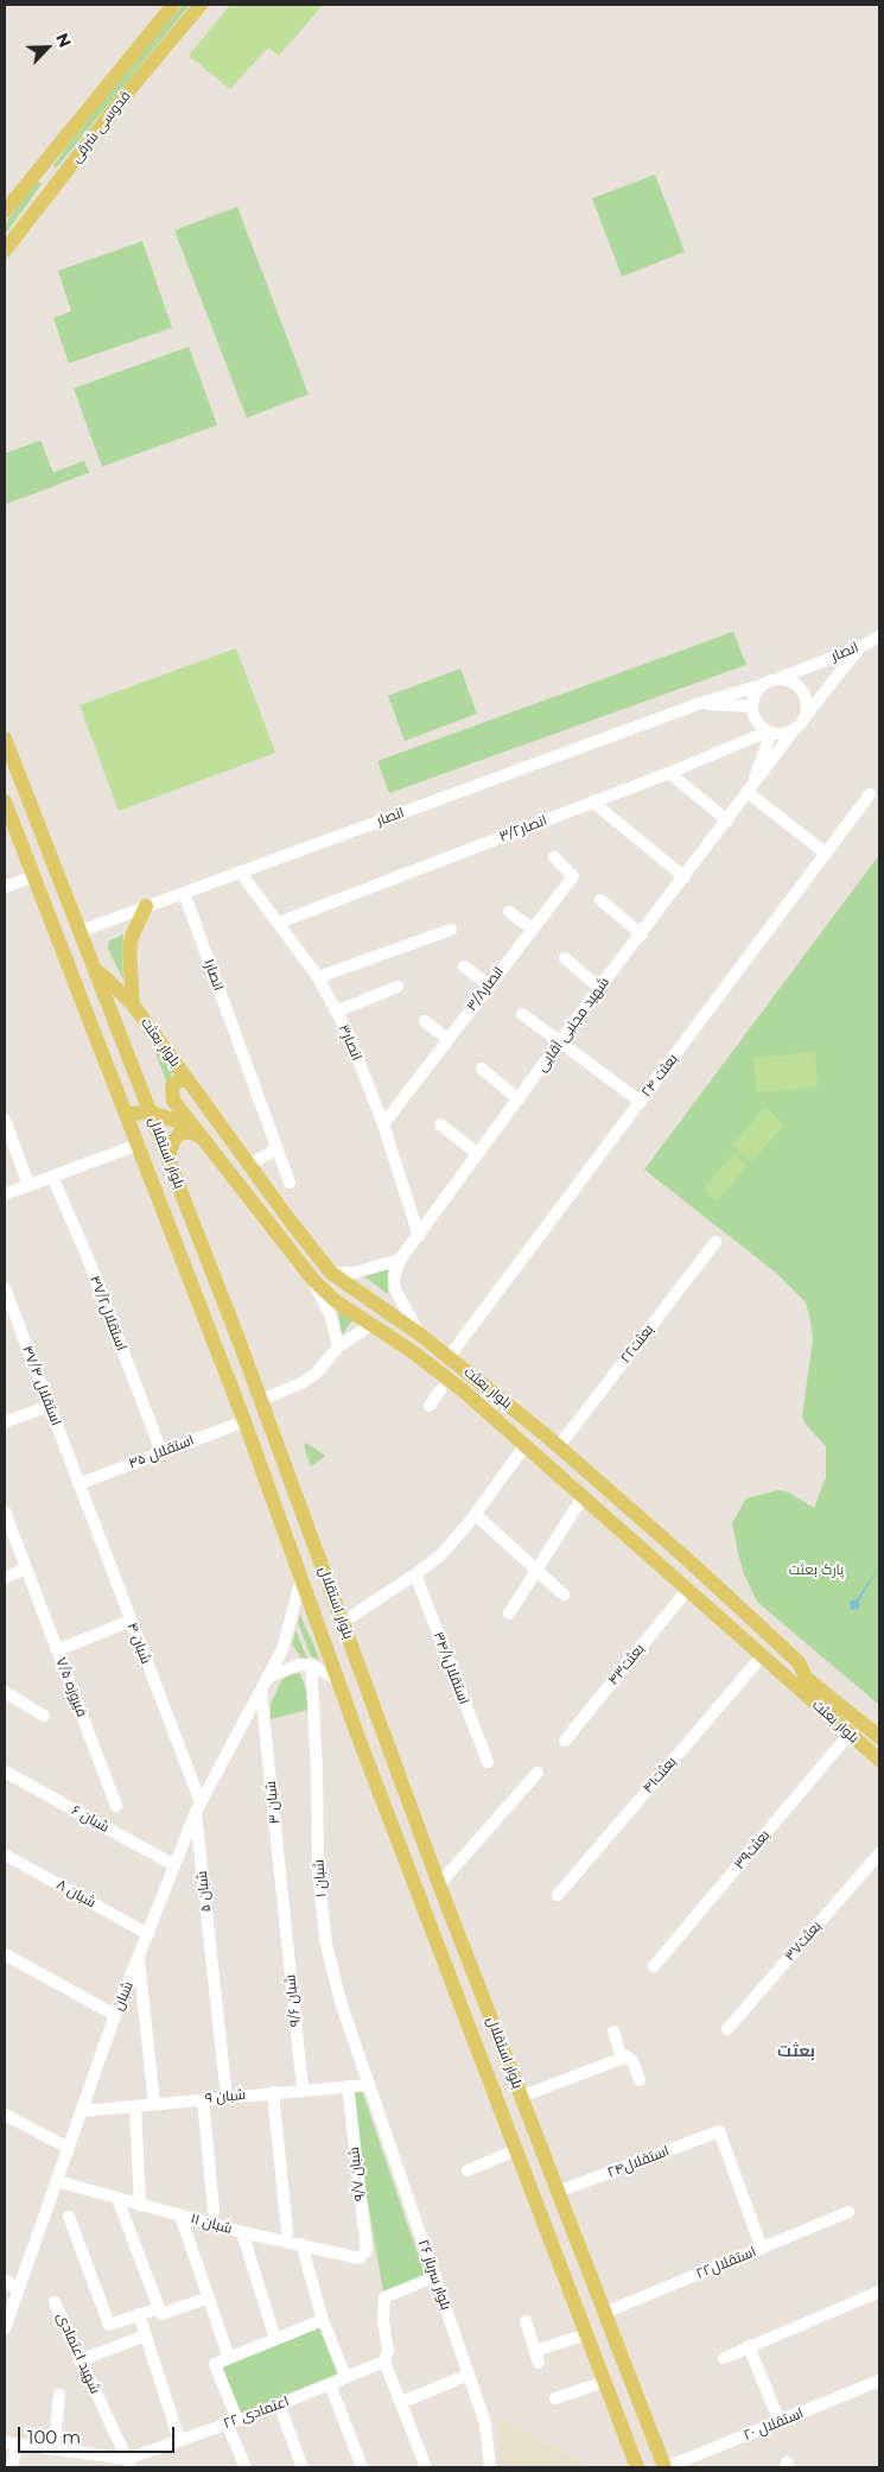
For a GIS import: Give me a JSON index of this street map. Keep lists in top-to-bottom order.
{
  "streets": {
    "main road": ["قدوسی شرقی", "بلوار بعثت", "بلوار استقلال"],
    "street": [
      "انصار",
      "انصار۳/۲",
      "انصار۱",
      "انصار۳/۸",
      "شهید مجتبی آقایی",
      "انصار۳",
      "بعثت ۲۴",
      "استقلال۴۷/۲",
      "بعثت۲۲",
      "۴۷/۴ استقلال",
      "۴۵ استقلال",
      "۴ شبان",
      "بعثت۴۳",
      "استقلال۳۴/۱",
      "۷/۵ فیروزه",
      "بعثت۴۱",
      "۳ شبان",
      "۶ شبان",
      "بعثت۳۹",
      "۱ شبان",
      "۵ شبان",
      "۸ شبان",
      "بعثت۳۷",
      "شبان",
      "۹/۶ شبان",
      "۹ شبان",
      "استقلال۲۴",
      "۹/۷ شبان",
      "۱۱ شبان",
      "استقلال۲۲",
      "۲۶ بلوار سرباز",
      "شهید اعتمادی",
      "۲۲ اعتمادی",
      "۲۰ استقلال"
    ]
  },
  "crossings": [
    ["انصار", "انصار۳/۲"],
    ["انصار", "انصار۱"],
    ["انصار", "شهید مجتبی آقایی"],
    ["انصار", "انصار۳"],
    ["انصار", "بلوار استقلال"],
    ["انصار۳/۲", "شهید مجتبی آقایی"],
    ["انصار۳/۲", "انصار۳"],
    ["انصار۳/۸", "انصار۳"],
    ["شهید مجتبی آقایی", "انصار۳"],
    ["بلوار بعثت", "بعثت ۲۴"],
    ["بلوار بعثت", "بلوار استقلال"],
    ["بلوار بعثت", "بعثت۲۲"],
    ["بلوار بعثت", "بعثت۴۳"],
    ["بلوار بعثت", "بعثت۴۱"],
    ["بلوار بعثت", "بعثت۳۹"],
    ["بلوار استقلال", "۴۵ استقلال"],
    ["بلوار استقلال", "شبان"],
    ["بلوار استقلال", "استقلال۲۴"],
    ["بلوار استقلال", "استقلال۲۲"],
    ["بلوار استقلال", "۲۰ استقلال"],
    ["استقلال۴۷/۲", "۴۵ استقلال"],
    ["۴۷/۴ استقلال", "۴۵ استقلال"],
    ["۴۷/۴ استقلال", "۴ شبان"],
    ["۴۵ استقلال", "۴ شبان"],
    ["۴ شبان", "۵ شبان"],
    ["۴ شبان", "شبان"],
    ["۳ شبان", "شبان"],
    ["۳ شبان", "۹/۶ شبان"],
    ["۶ شبان", "شبان"],
    ["۱ شبان", "۹ شبان"],
    ["۱ شبان", "۲۶ بلوار سرباز"],
    ["۵ شبان", "شبان"],
    ["۵ شبان", "۹ شبان"],
    ["۸ شبان", "شبان"],
    ["شبان", "۹ شبان"],
    ["۹/۶ شبان", "۹ شبان"],
    ["۹ شبان", "۹/۷ شبان"],
    ["۹ شبان", "۲۶ بلوار سرباز"],
    ["استقلال۲۴", "استقلال۲۲"],
    ["۹/۷ شبان", "۱۱ شبان"],
    ["شهید اعتمادی", "۲۲ اعتمادی"]
  ],
  "districts": ["بعثت"],
  "parks": ["پارک بعثت"],
  "scale_bar": "100 m",
  "north": "top right"
}
